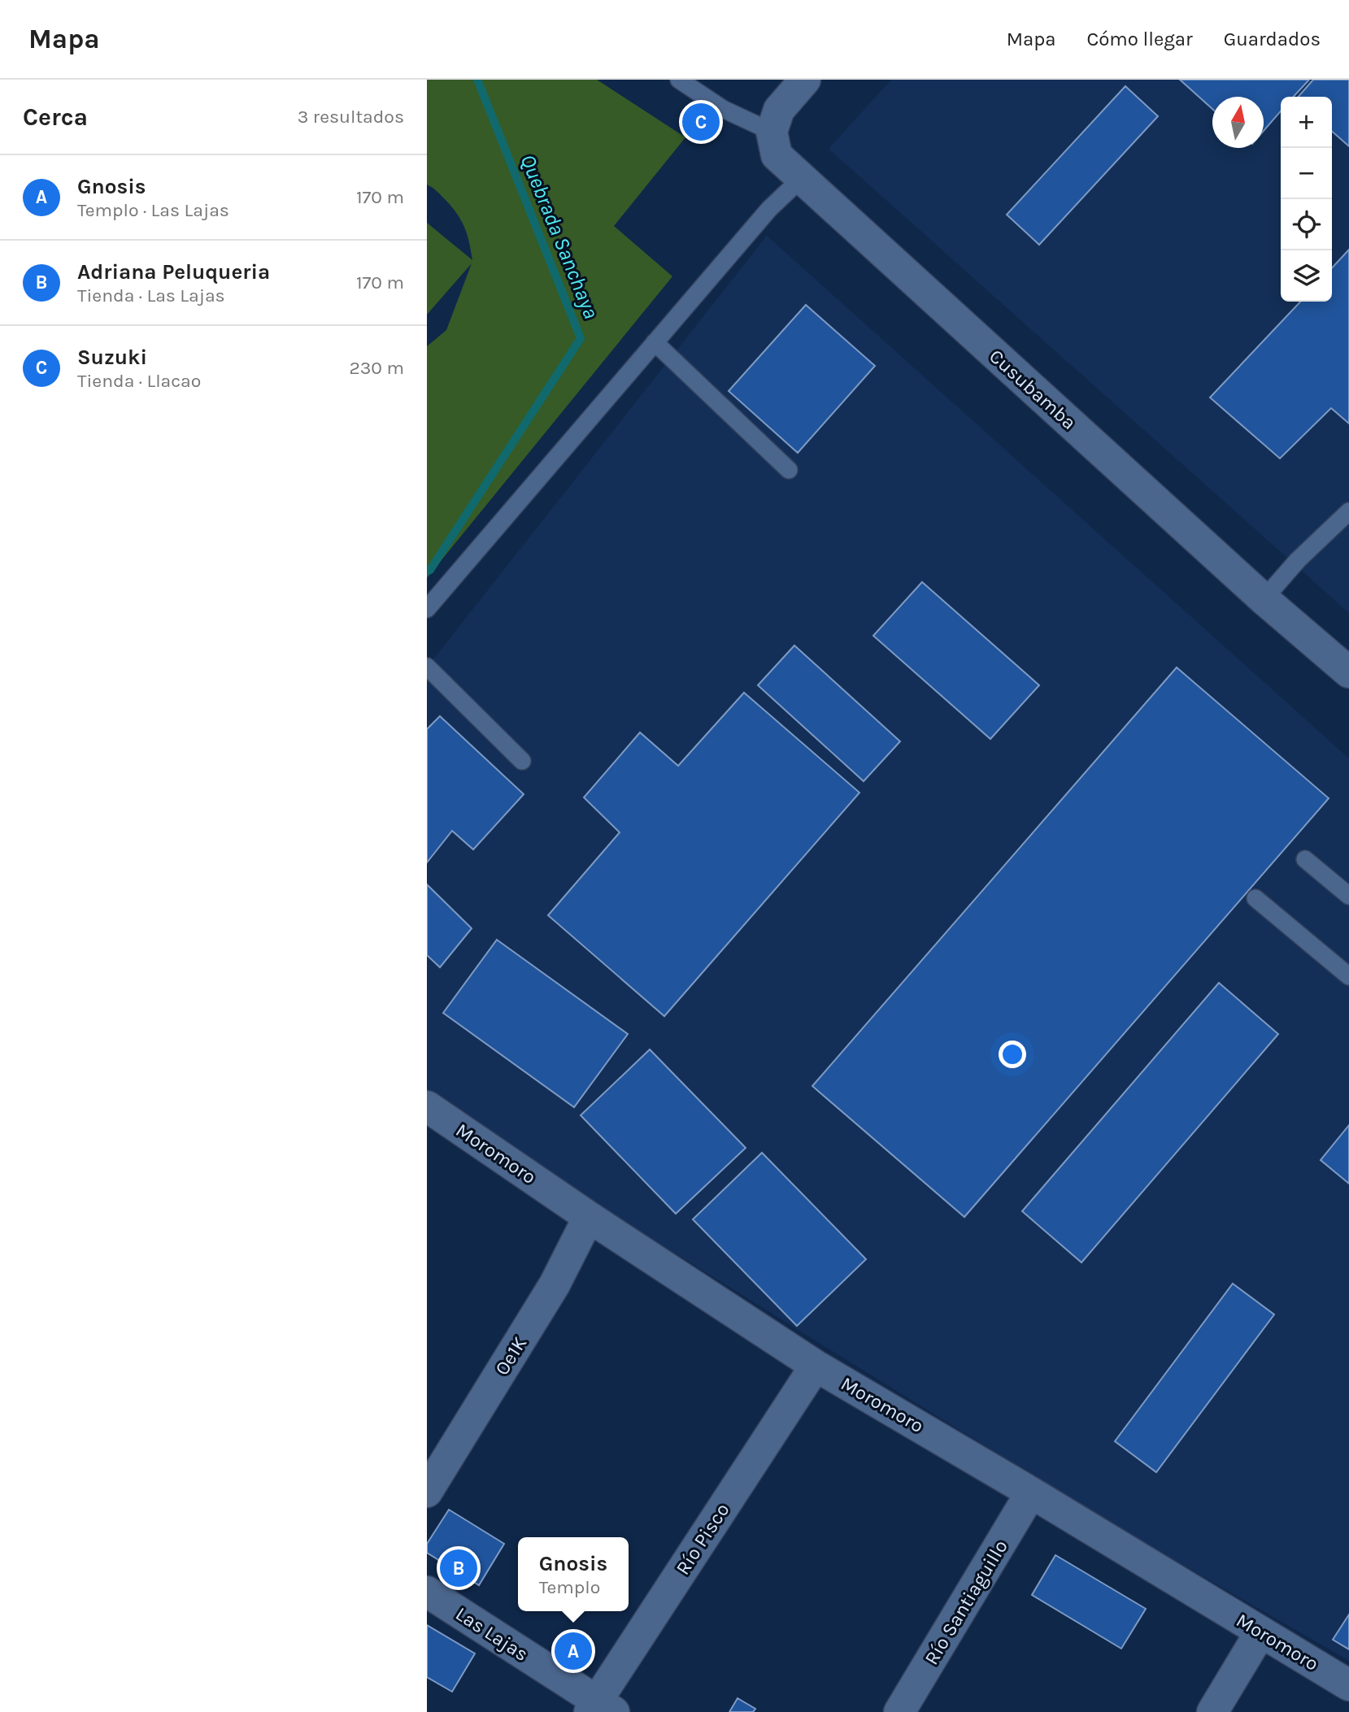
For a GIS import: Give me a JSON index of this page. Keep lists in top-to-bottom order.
{
  "streets": {
    "street": [
      "Cusubamba",
      "Moromoro",
      "Oe1K",
      "Río Pisco",
      "Río Santiaguillo",
      "Las Lajas"
    ]
  },
  "crossings": [
    ["Moromoro", "Oe1K"],
    ["Moromoro", "Río Pisco"],
    ["Moromoro", "Río Santiaguillo"],
    ["Río Pisco", "Las Lajas"]
  ],
  "water": ["Quebrada Sanchaya"],
  "north": "top",
  "page": {
    "header": "Mapa",
    "nav": ["Mapa", "Cómo llegar", "Guardados"],
    "heading": ["Cerca", "3 resultados"],
    "map_buttons": ["+", "−"],
    "pins": ["C", "B", "A"],
    "list": [
      {
        "mark": "A",
        "name": "Gnosis",
        "note": "Templo · Las Lajas",
        "value": "170 m"
      },
      {
        "mark": "B",
        "name": "Adriana Peluqueria",
        "note": "Tienda · Las Lajas",
        "value": "170 m"
      },
      {
        "mark": "C",
        "name": "Suzuki",
        "note": "Tienda · Llacao",
        "value": "230 m"
      }
    ],
    "popup": ["Gnosis", "Templo"]
  }
}
